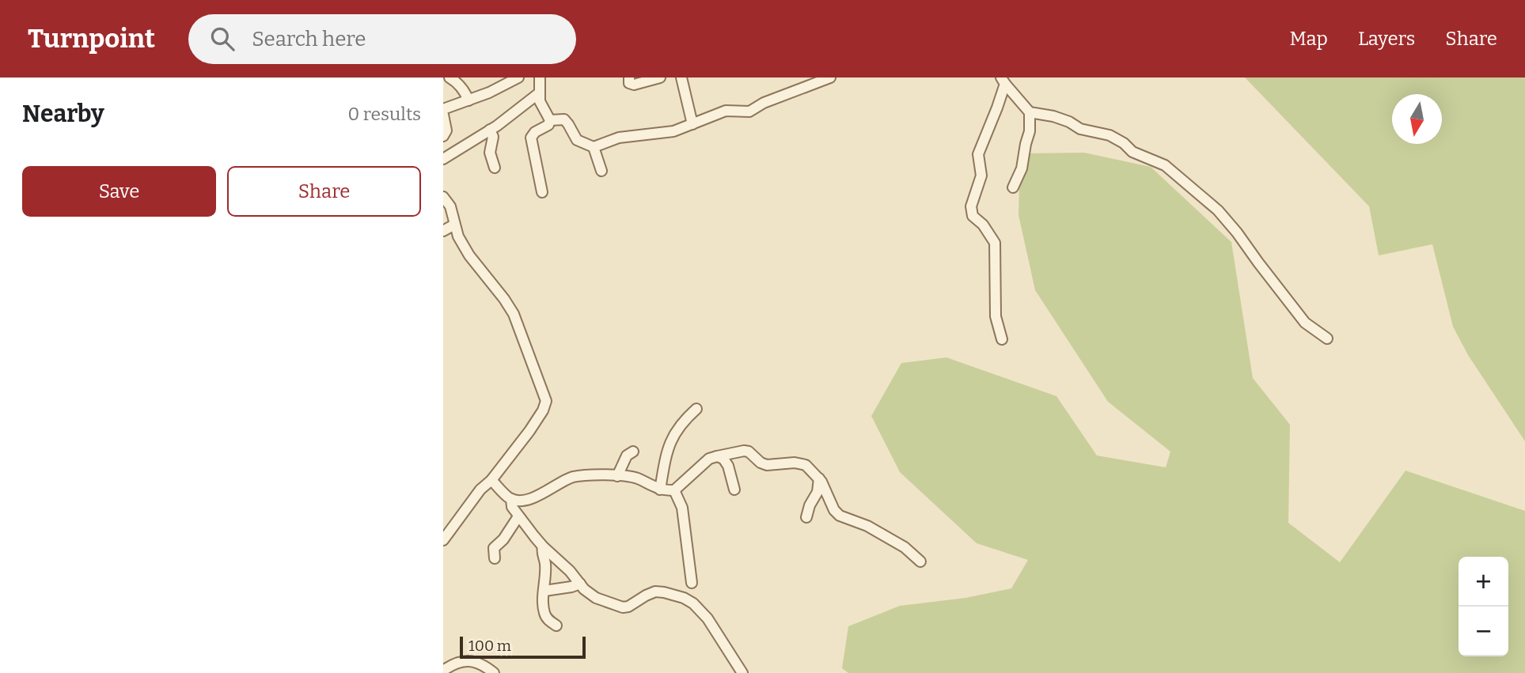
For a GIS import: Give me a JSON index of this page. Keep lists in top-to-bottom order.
{
  "scale_bar": "100 m",
  "north": "bottom",
  "page": {
    "header": "Turnpoint",
    "search": "Search here",
    "nav": ["Map", "Layers", "Share"],
    "heading": ["Nearby", "0 results"],
    "buttons": ["Save", "Share"],
    "map_buttons": ["+", "−"],
    "scale": "100 m"
  }
}
